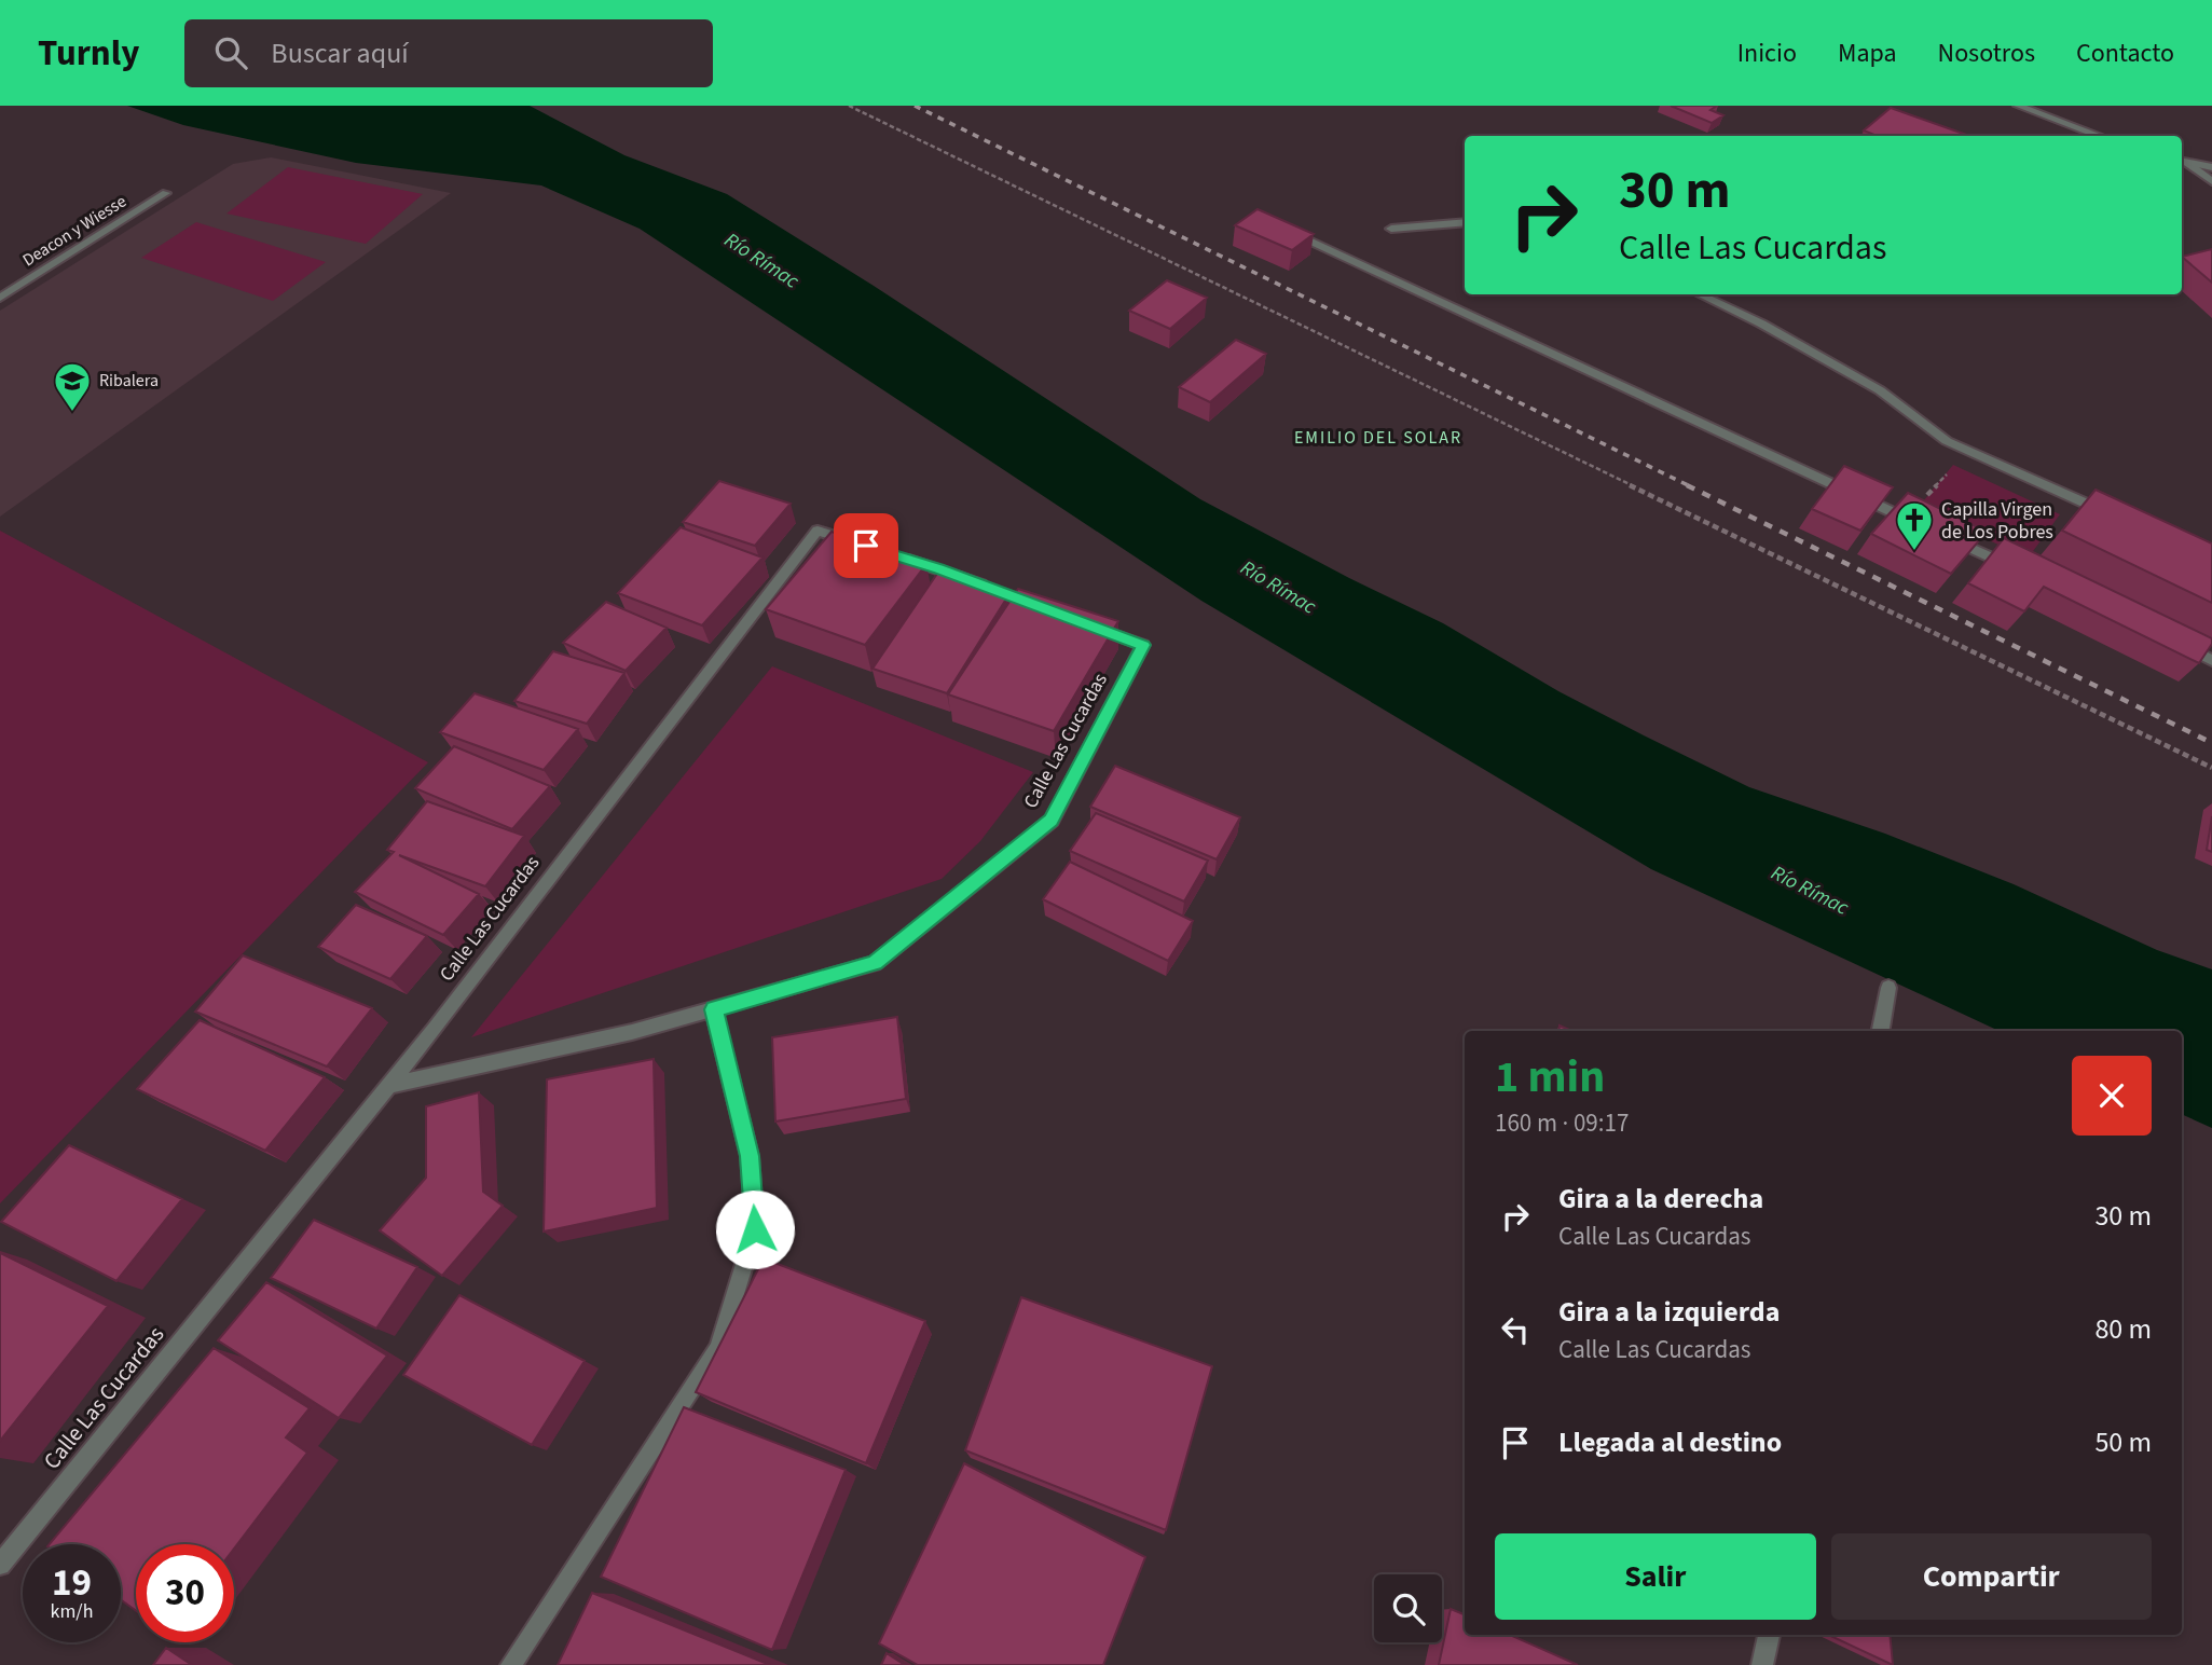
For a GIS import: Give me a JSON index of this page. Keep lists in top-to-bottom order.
{
  "streets": {
    "street": ["Deacon y Wiesse", "Calle Las Cucardas"]
  },
  "districts": ["EMILIO DEL SOLAR"],
  "water": ["Río Rímac"],
  "places": {
    "school or university": ["Ribalera"],
    "church": ["Capilla Virgen de Los Pobres"]
  },
  "page": {
    "header": "Turnly",
    "search": "Buscar aquí",
    "nav": [
      "Inicio",
      "Mapa",
      "Nosotros",
      "Contacto"
    ],
    "turn": ["30 m", "Calle Las Cucardas"],
    "heading": ["1 min", "160 m · 09:17"],
    "list": [
      {
        "name": "Gira a la derecha",
        "note": "Calle Las Cucardas",
        "value": "30 m"
      },
      {
        "name": "Gira a la izquierda",
        "note": "Calle Las Cucardas",
        "value": "80 m"
      },
      {
        "name": "Llegada al destino",
        "value": "50 m"
      }
    ],
    "buttons": ["Salir", "Compartir"],
    "speed": "19 km/h",
    "limit": "30"
  }
}
